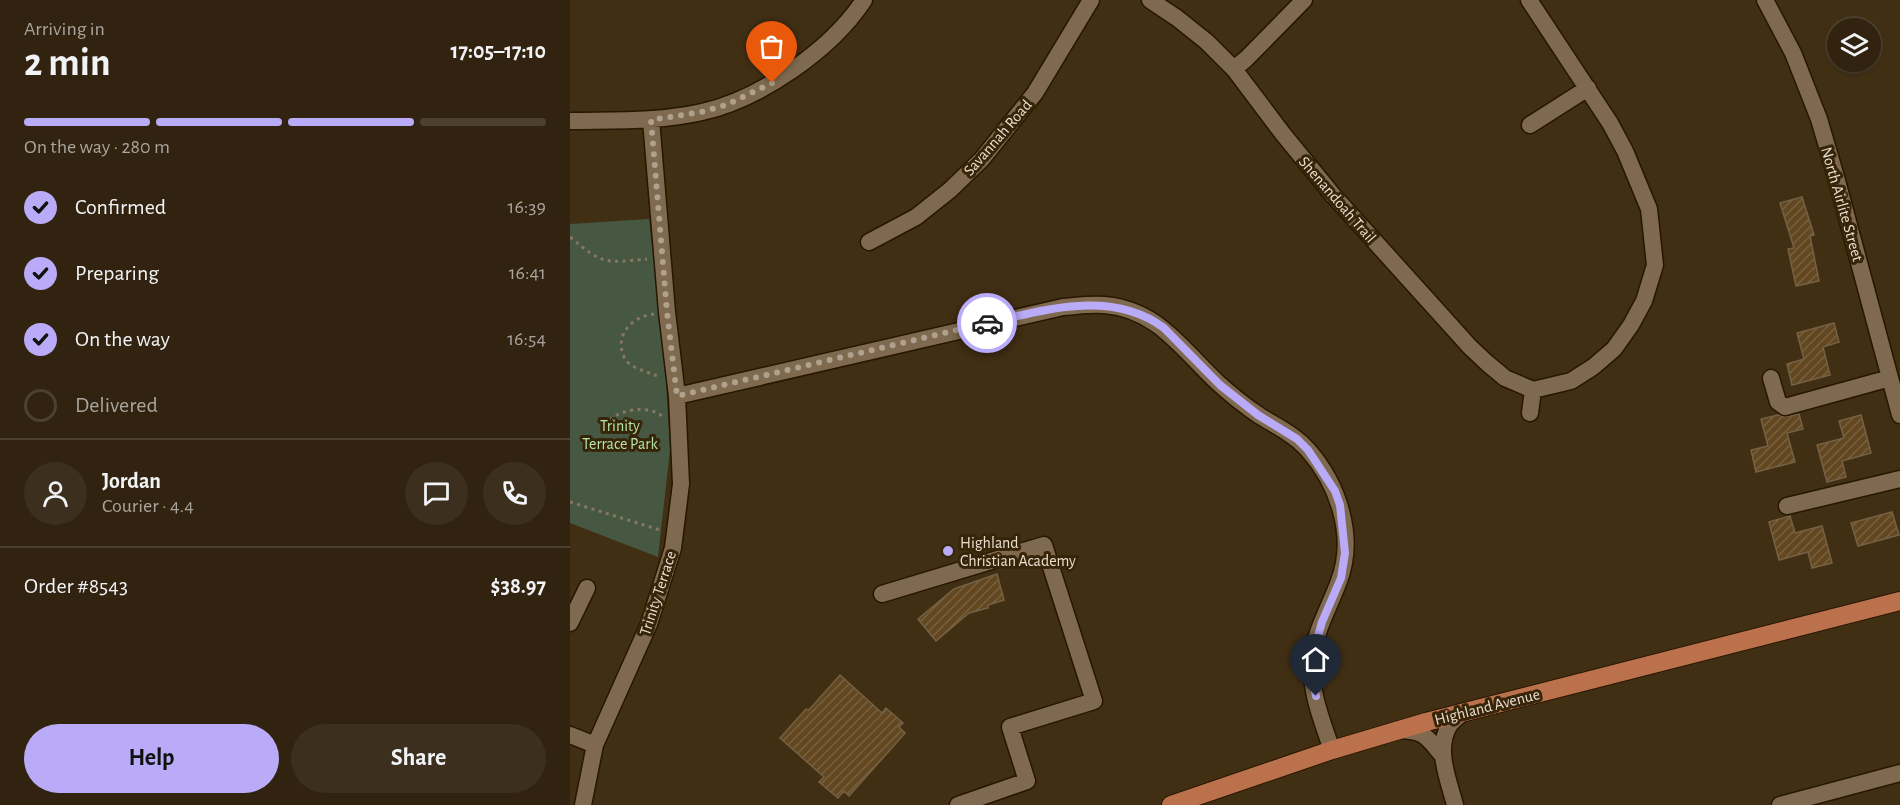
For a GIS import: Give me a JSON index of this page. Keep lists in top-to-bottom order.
{
  "streets": {
    "main road": ["Highland Avenue"],
    "street": [
      "Savannah Road",
      "Shenandoah Trail",
      "North Airlite Street",
      "Trinity Terrace"
    ]
  },
  "parks": ["Trinity Terrace Park"],
  "places": ["Highland Christian Academy"],
  "page": {
    "heading": ["2 min", "Arriving in", "17:05–17:10"],
    "panel": [
      "Jordan",
      "Courier · 4.4",
      "Order #8543",
      "$38.97"
    ],
    "bar": "On the way · 280 m",
    "list": [
      ["Confirmed", "16:39"],
      ["Preparing", "16:41"],
      ["On the way", "16:54"],
      "Delivered"
    ],
    "buttons": ["Help", "Share"]
  }
}
